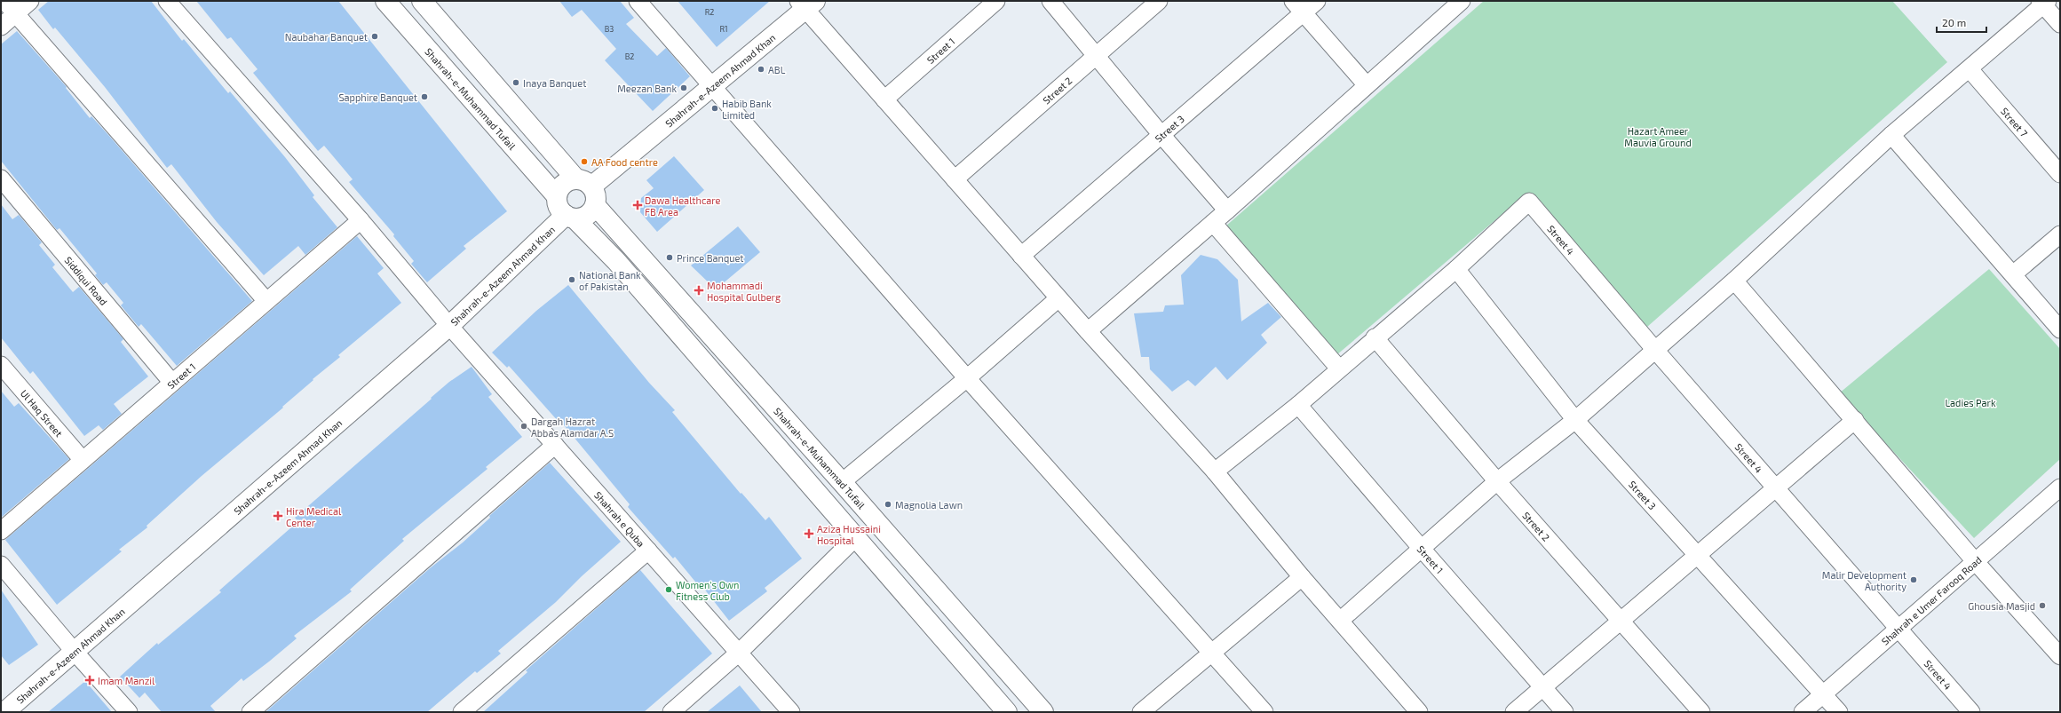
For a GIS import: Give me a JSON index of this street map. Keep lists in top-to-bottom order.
{
  "streets": {
    "main road": ["Shahrah-e-Azeem Ahmad Khan", "Shahrah-e-Muhammad Tufail"],
    "street": [
      "Street 1",
      "Street 2",
      "Street 7",
      "Street 3",
      "Street 4",
      "Siddiqui Road",
      "Ul Haq Street",
      "Shahrah e Quba",
      "Shahrah e Umer Farooq Road"
    ]
  },
  "crossings": [
    ["Street 1", "Siddiqui Road"],
    ["Street 1", "Ul Haq Street"],
    ["Street 1", "Shahrah e Quba"],
    ["Shahrah-e-Azeem Ahmad Khan", "Shahrah-e-Muhammad Tufail"],
    ["Shahrah-e-Azeem Ahmad Khan", "Shahrah e Quba"],
    ["Street 3", "Street 4"],
    ["Street 3", "Shahrah e Umer Farooq Road"],
    ["Street 4", "Shahrah e Umer Farooq Road"]
  ],
  "parks": ["Hazart Ameer Mauvia Ground", "Ladies Park"],
  "places": {
    "other": [
      "Naubahar Banquet",
      "ABL",
      "Inaya Banquet",
      "Meezan Bank",
      "Sapphire Banquet",
      "Habib Bank Limited",
      "AA Food centre",
      "Prince Banquet",
      "National Bank of Pakistan",
      "Dargah Hazrat Abbas Alamdar A.S",
      "Magnolia Lawn",
      "Malir Development Authority",
      "Women's Own Fitness Club",
      "Ghousia Masjid"
    ],
    "health": [
      "Dawa Healthcare FB Area",
      "Mohammadi Hospital Gulberg",
      "Hira Medical Center",
      "Aziza Hussaini Hospital",
      "Imam Manzil"
    ]
  },
  "house_numbers": [
    "R2",
    "B3",
    "R1",
    "B2"
  ],
  "scale_bar": "20 m"
}
